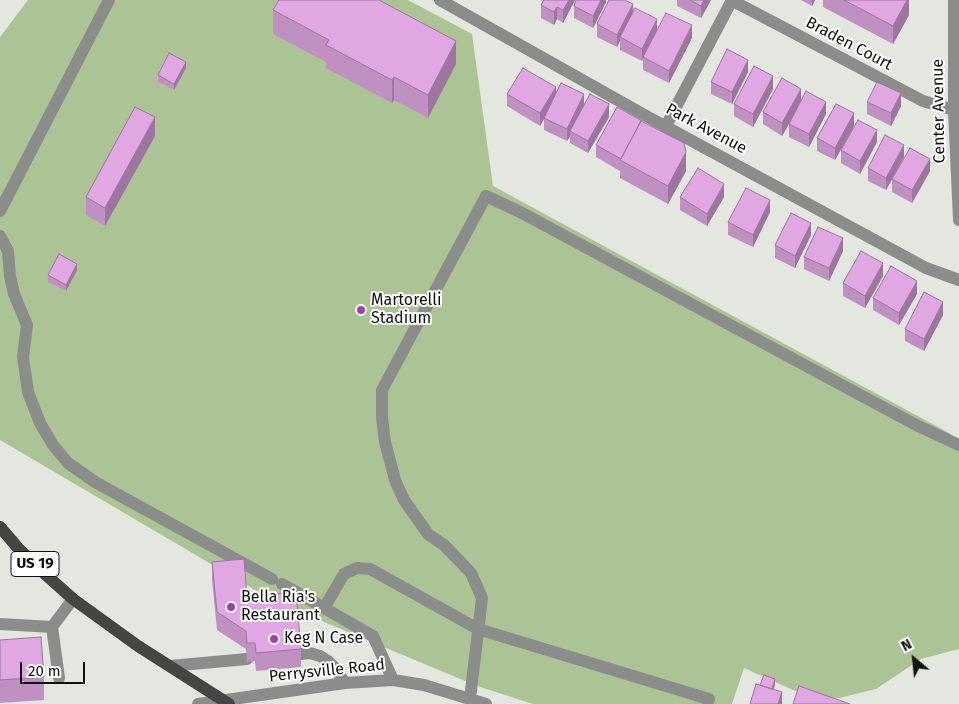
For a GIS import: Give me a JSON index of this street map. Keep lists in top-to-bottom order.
{
  "streets": {
    "main road": ["US 19"],
    "street": [
      "Braden Court",
      "Center Avenue",
      "Park Avenue",
      "Perrysville Road"
    ]
  },
  "crossings": [
    ["Braden Court", "Center Avenue"],
    ["US 19", "Perrysville Road"]
  ],
  "places": ["Martorelli Stadium", "Bella Ria's Restaurant", "Keg N Case"],
  "scale_bar": "20 m",
  "north": "top left"
}
